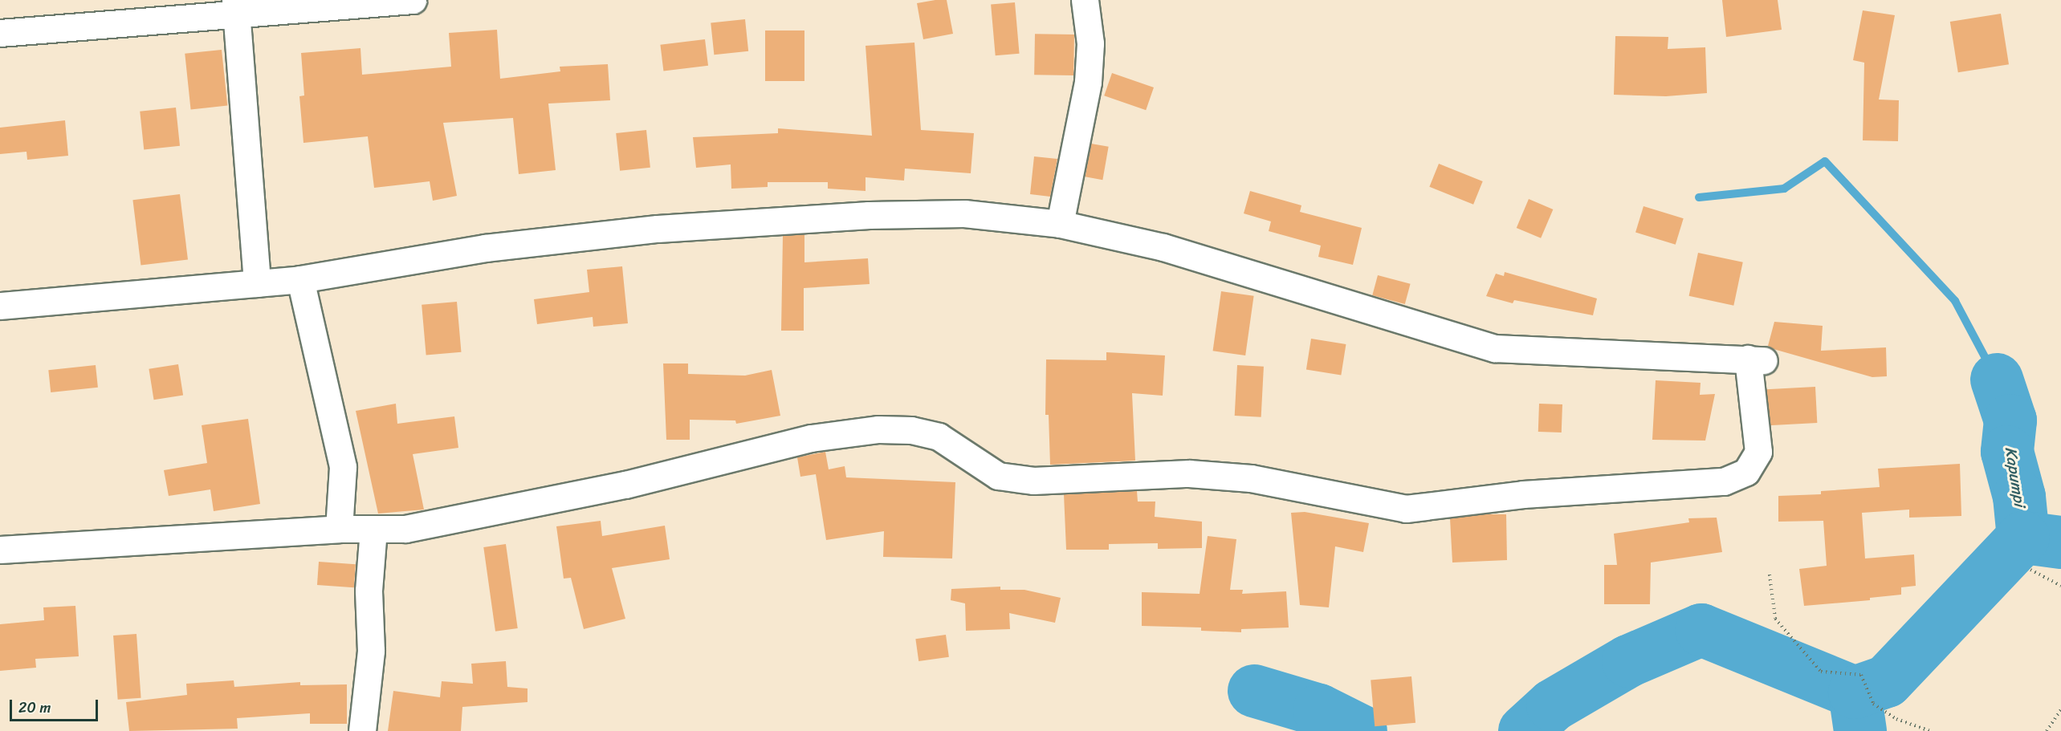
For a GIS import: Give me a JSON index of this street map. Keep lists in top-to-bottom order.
{
  "water": ["Kapumpi"],
  "scale_bar": "20 m"
}
